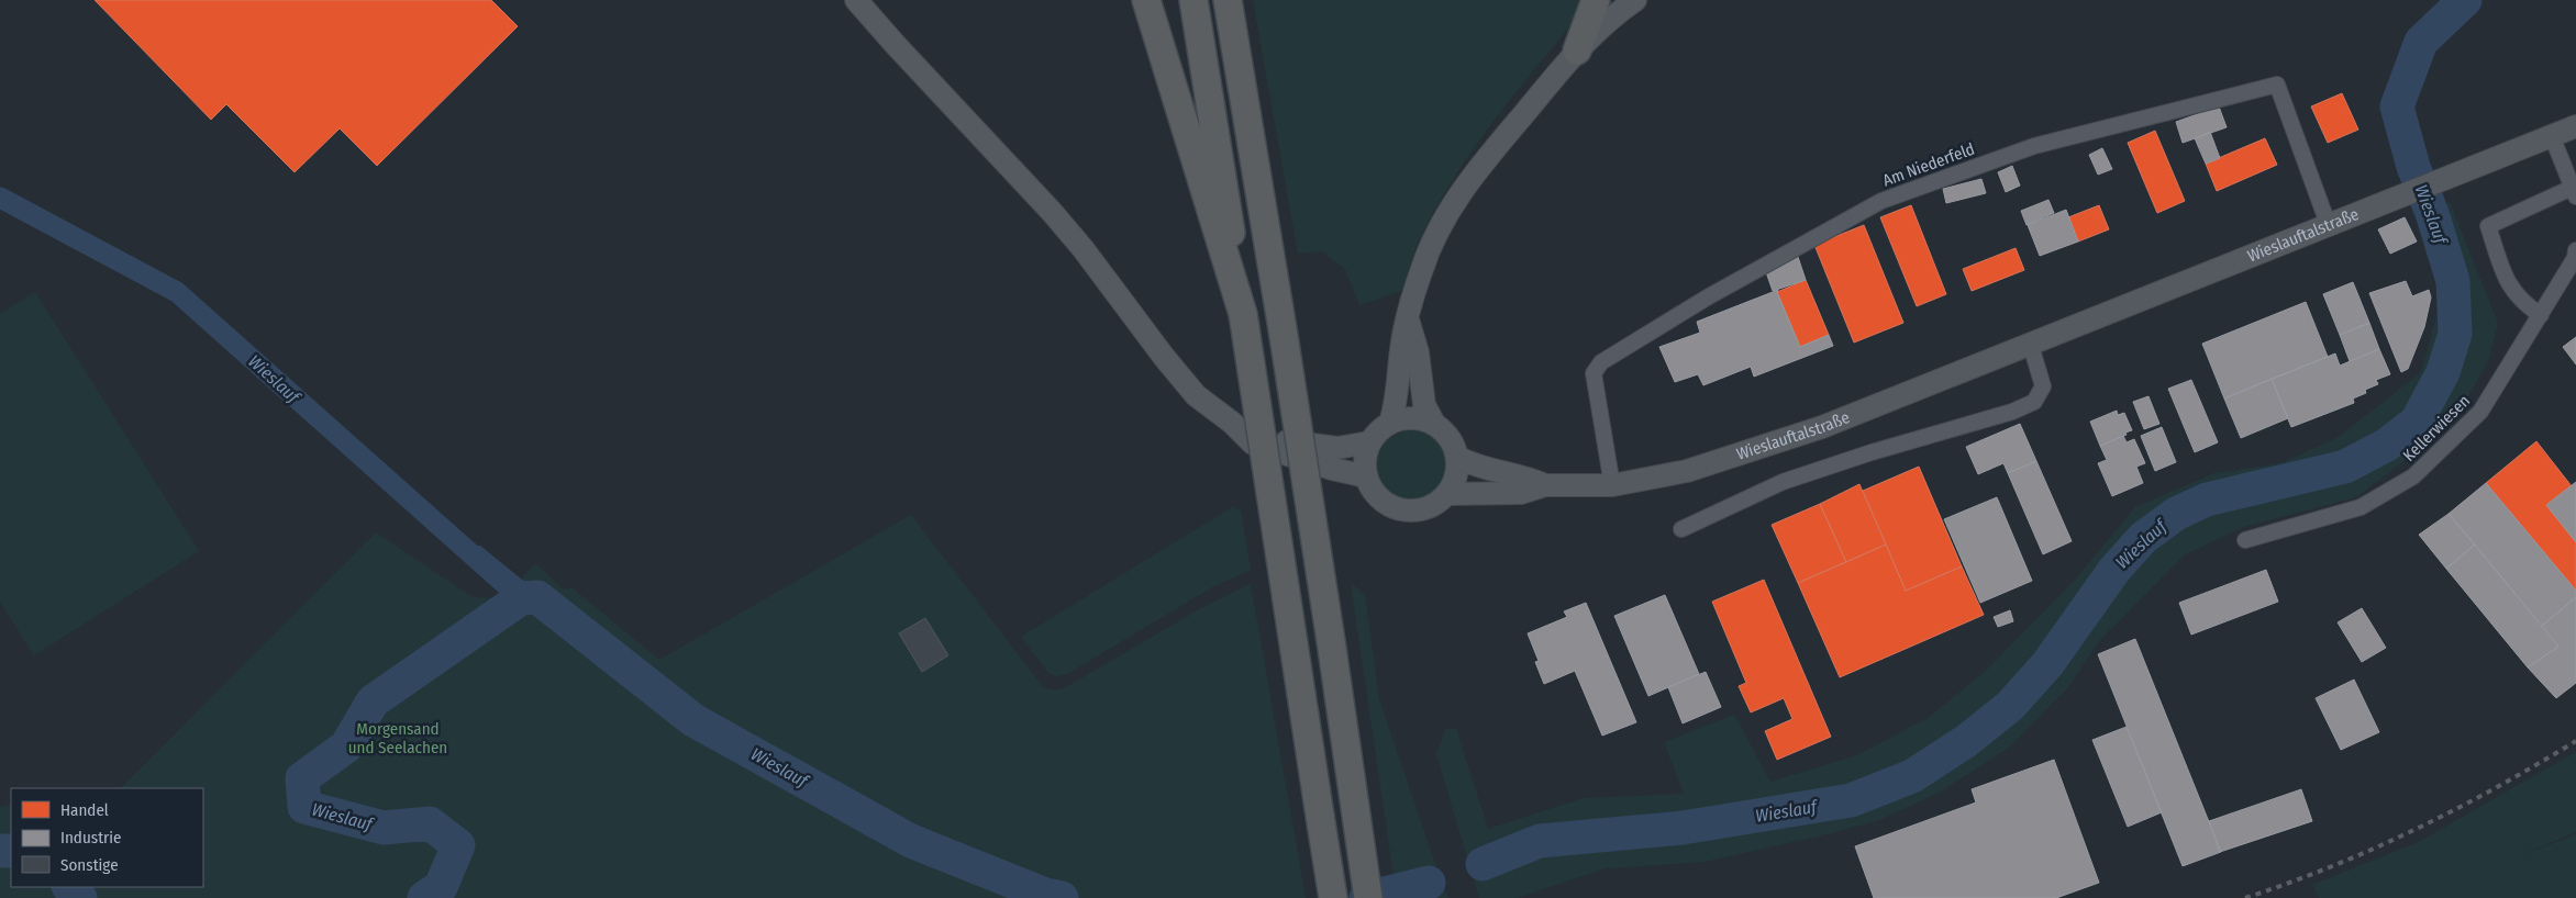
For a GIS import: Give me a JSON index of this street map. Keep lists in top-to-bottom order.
{
  "streets": {
    "main road": ["Wieslauftalstraße"],
    "street": ["Am Niederfeld", "Kellerwiesen"]
  },
  "crossings": [
    ["Am Niederfeld", "Wieslauftalstraße"]
  ],
  "water": ["Wieslauf"],
  "parks": ["Morgensand und Seelachen"],
  "legend": ["Handel", "Industrie", "Sonstige"]
}
